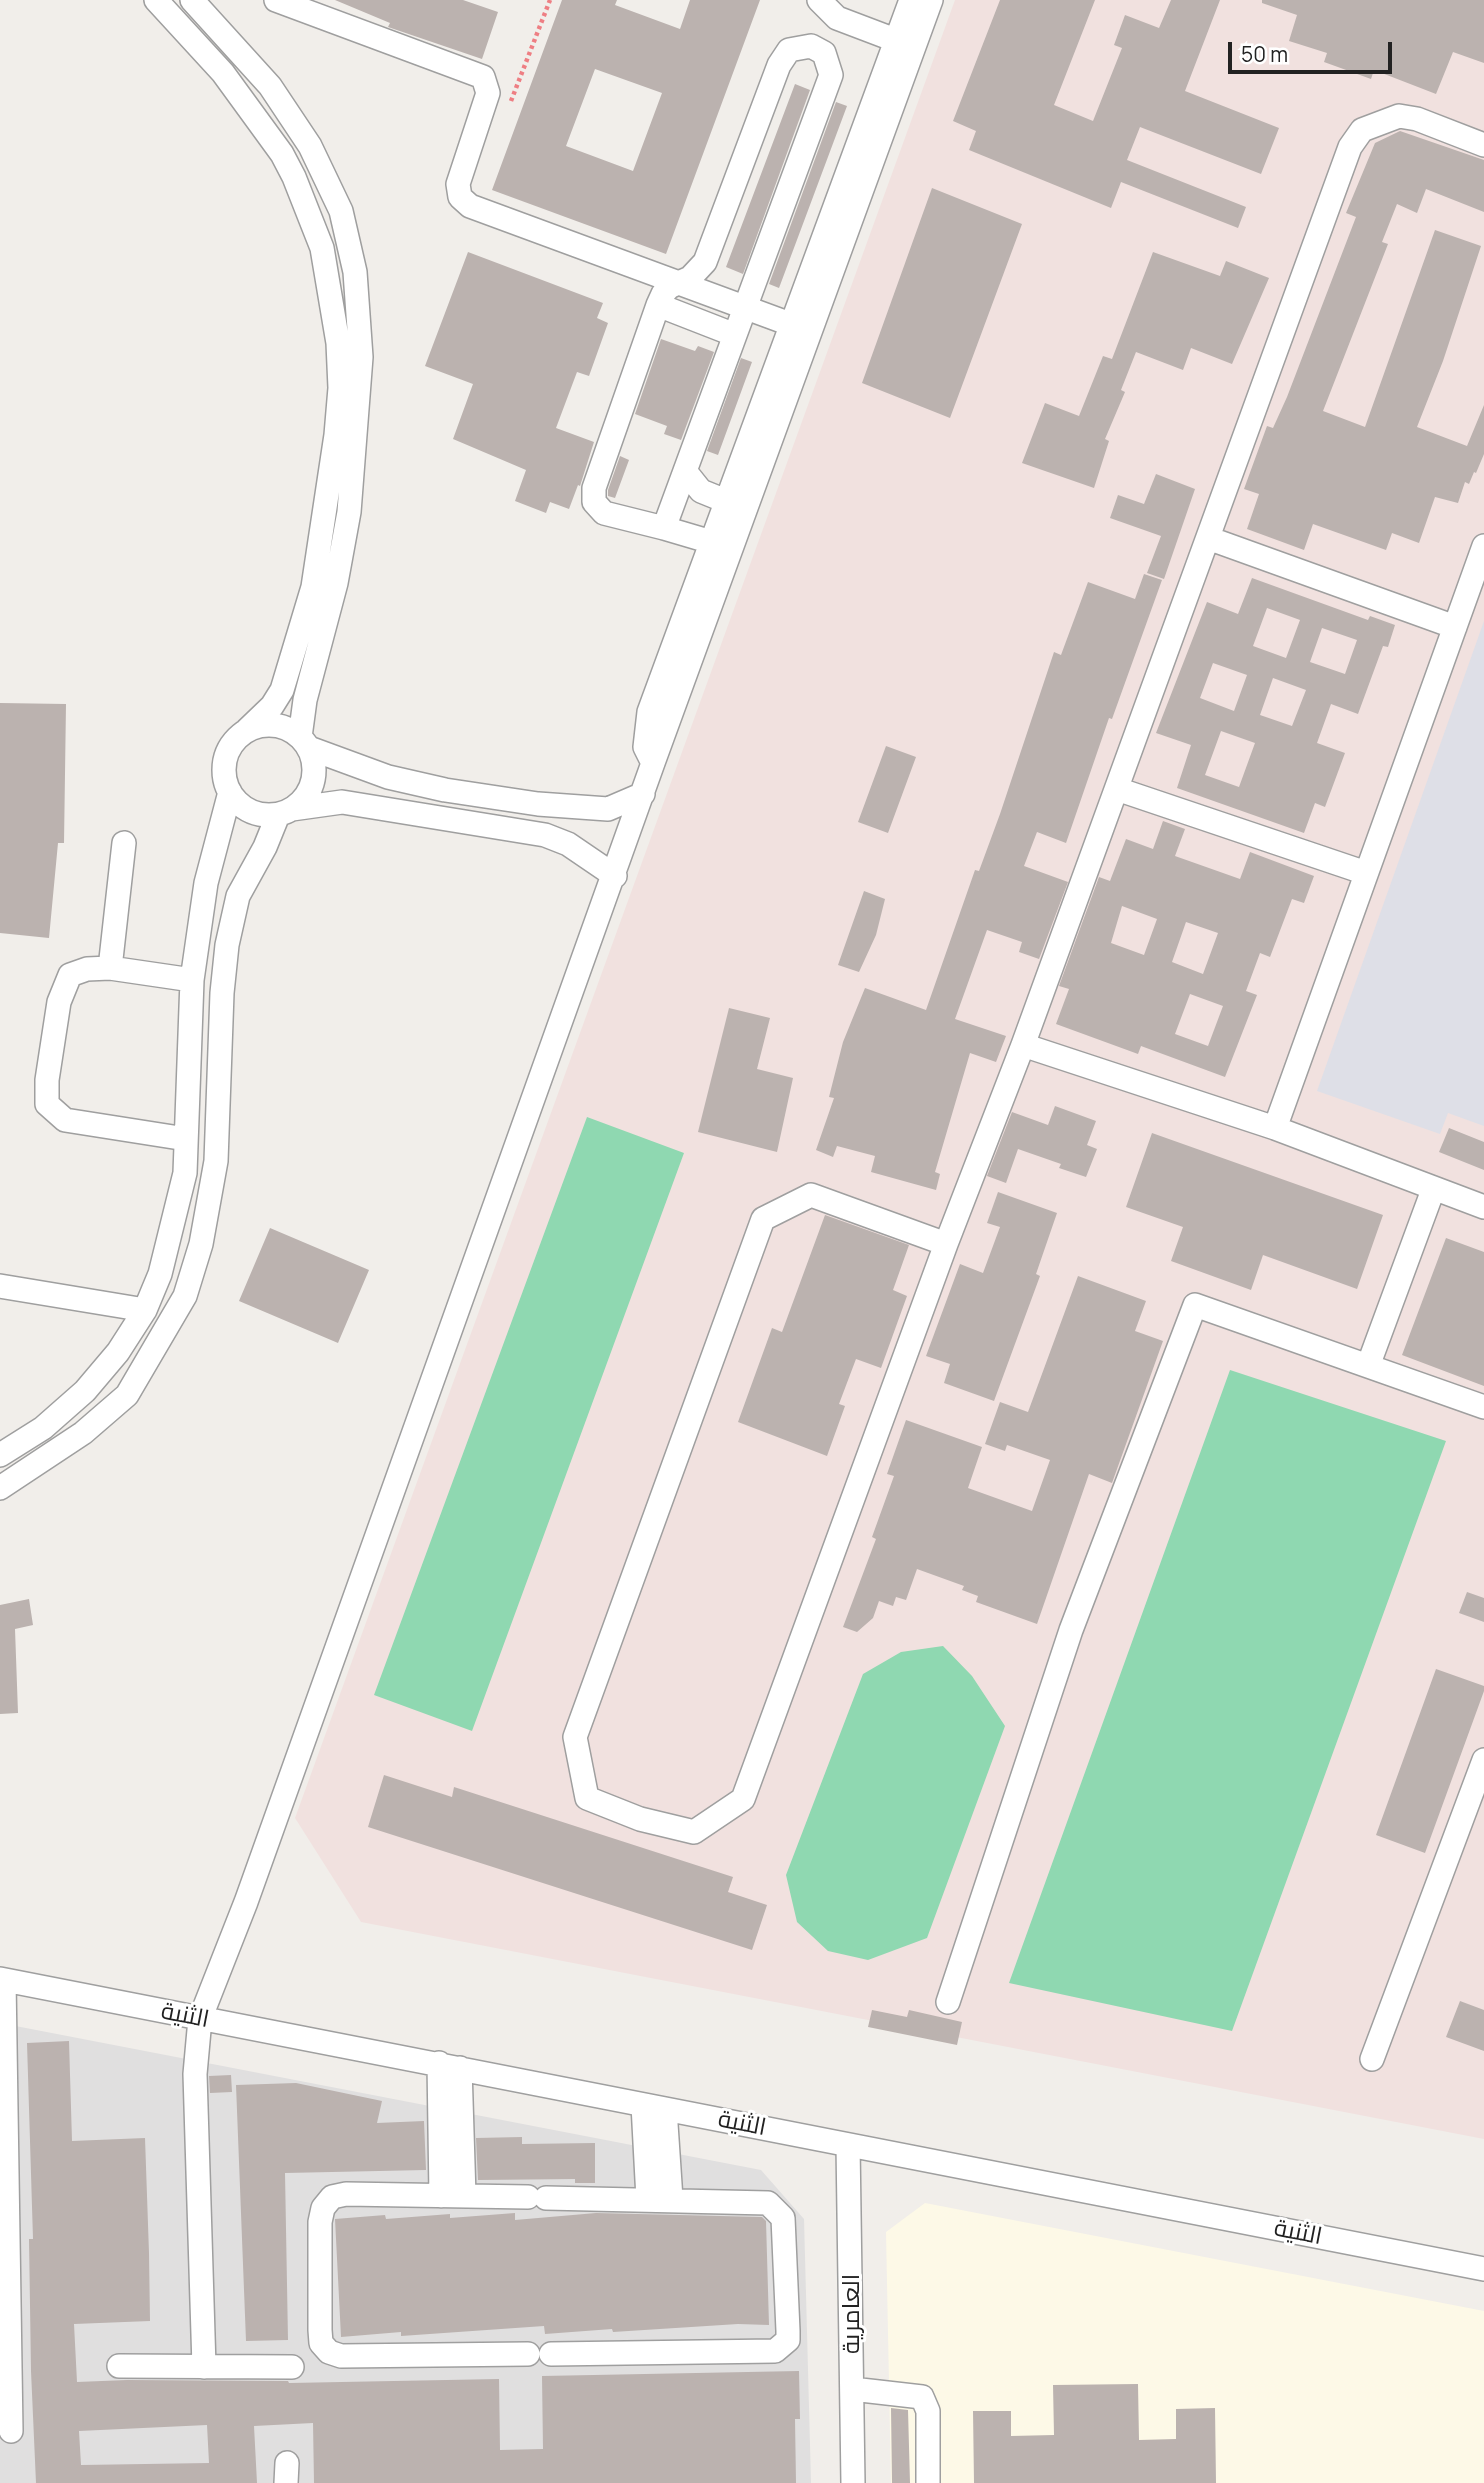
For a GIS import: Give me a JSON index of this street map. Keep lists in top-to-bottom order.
{
  "streets": {
    "street": ["الثنية", "العامرية"]
  },
  "crossings": [
    ["الثنية", "العامرية"]
  ],
  "scale_bar": "50 m"
}
